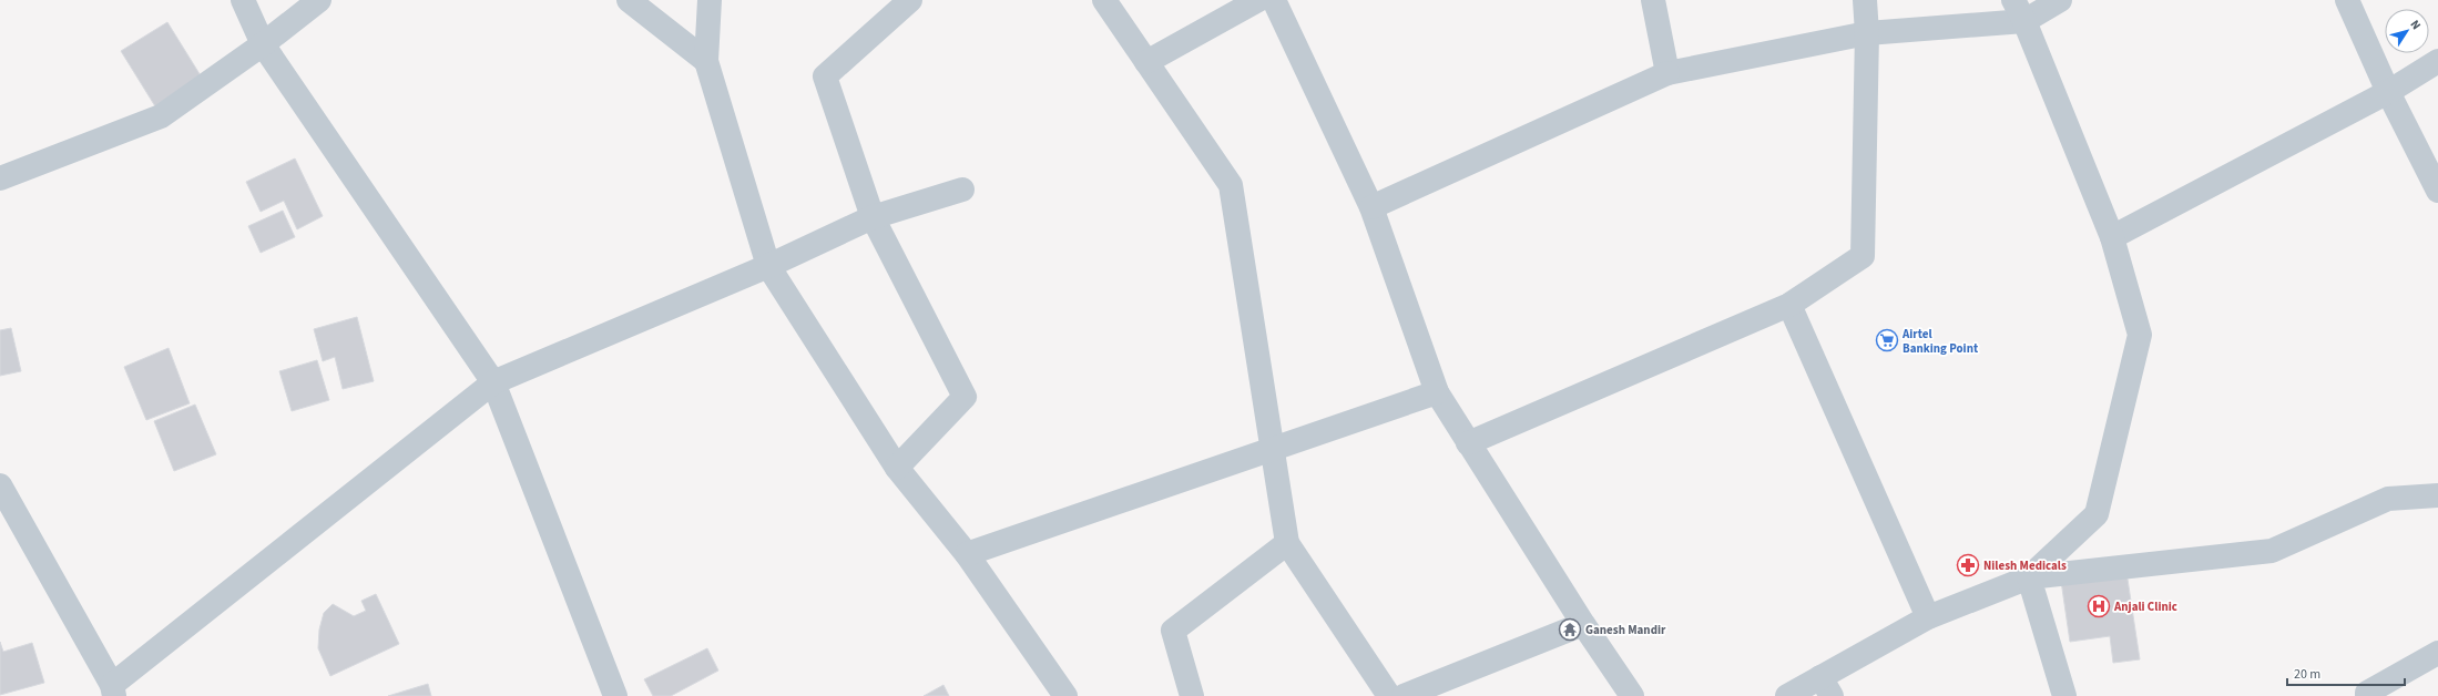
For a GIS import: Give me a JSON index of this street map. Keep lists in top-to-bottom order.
{
  "places": {
    "supermarket": ["Airtel Banking Point"],
    "pharmacy": ["Nilesh Medicals"],
    "hospital": ["Anjali Clinic"],
    "temple": ["Ganesh Mandir"]
  },
  "scale_bar": "20 m",
  "north": "top right"
}
